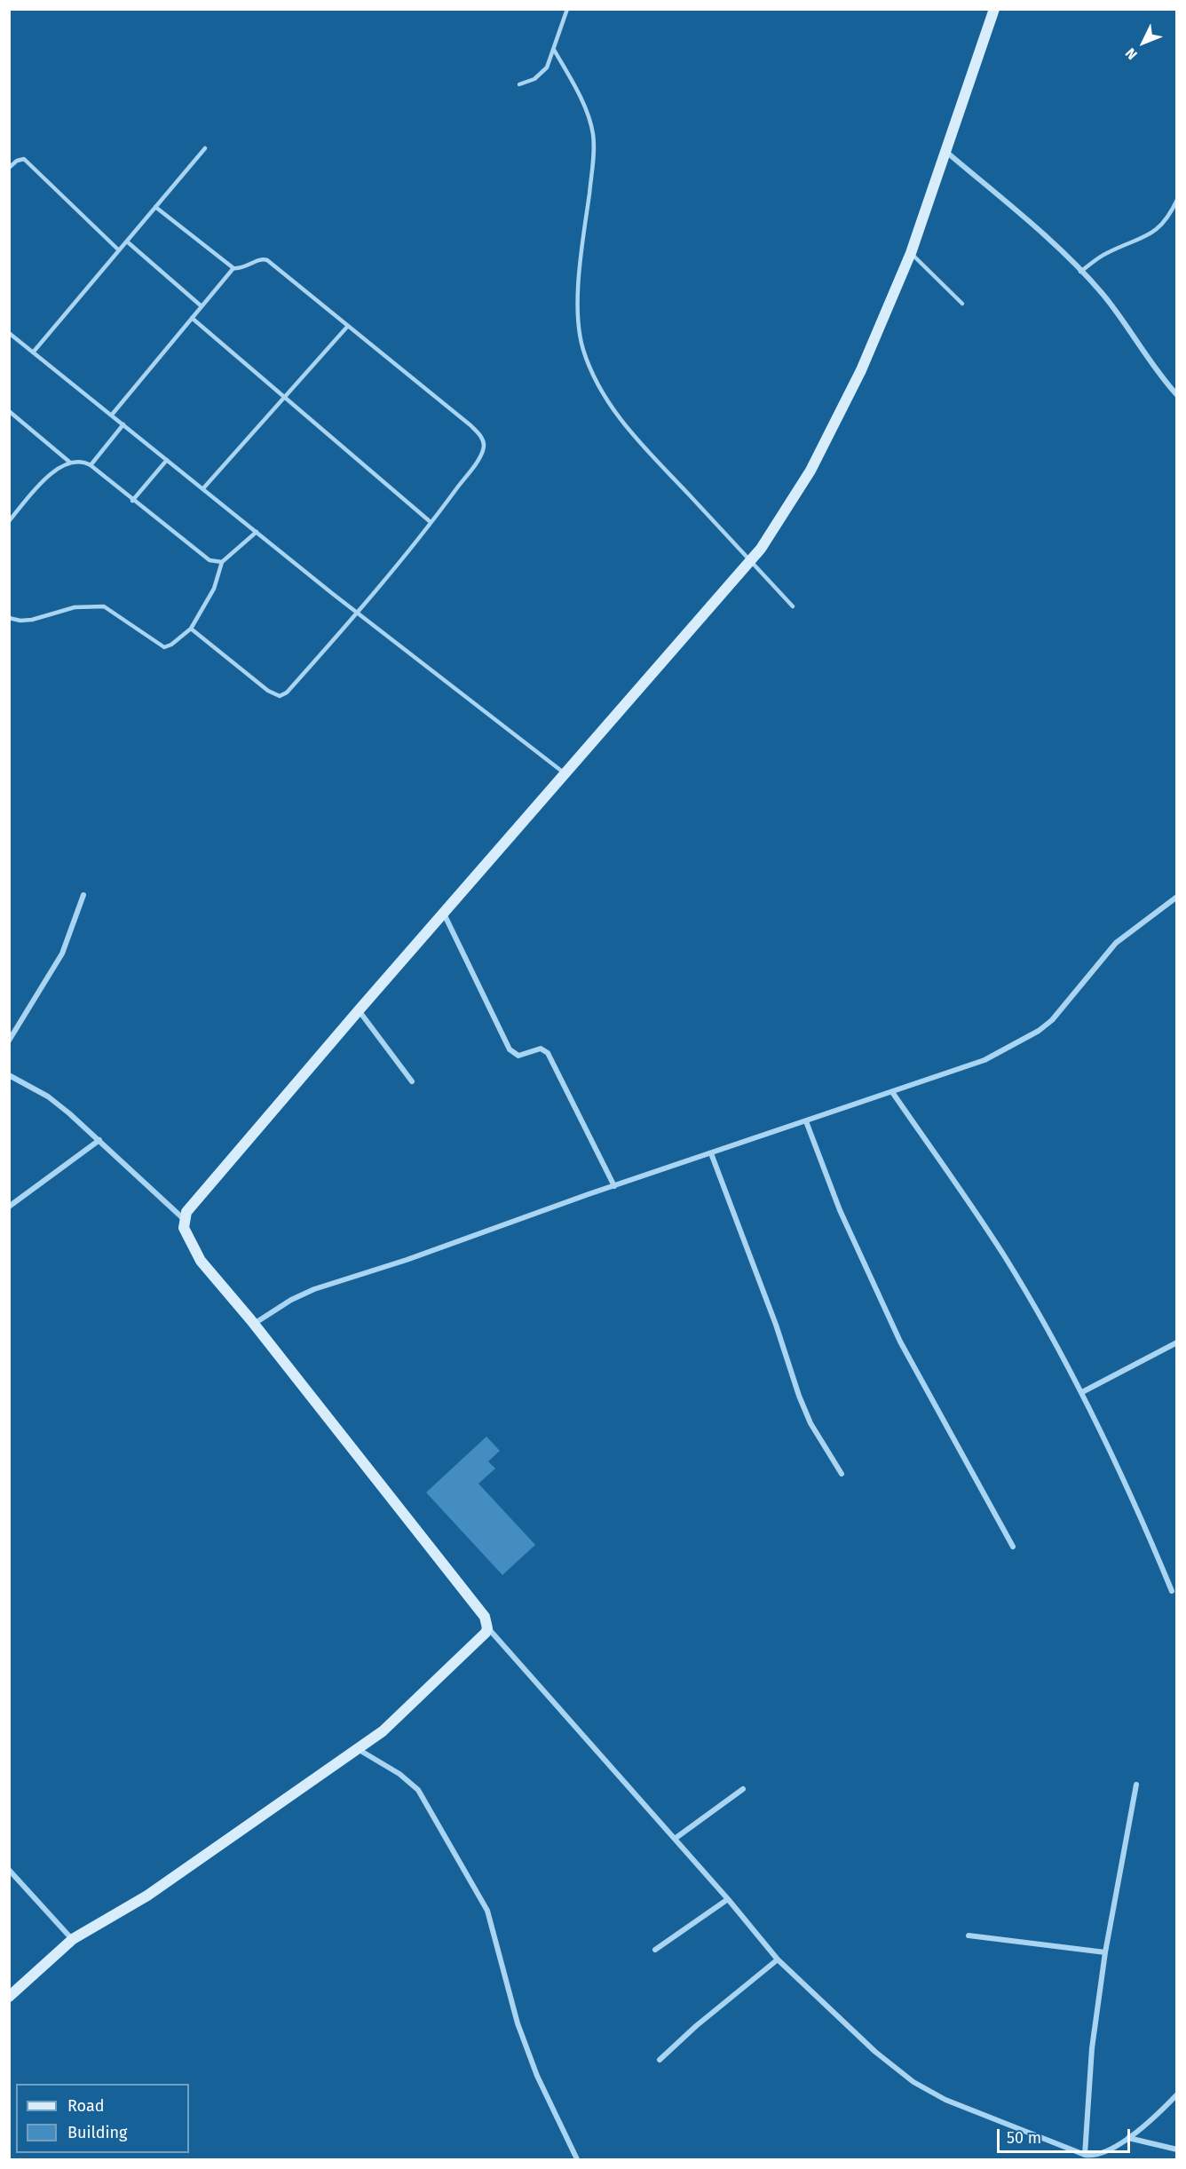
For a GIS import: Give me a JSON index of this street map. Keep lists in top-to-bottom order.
{
  "legend": ["Road", "Building"],
  "scale_bar": "50 m",
  "north": "bottom left"
}
